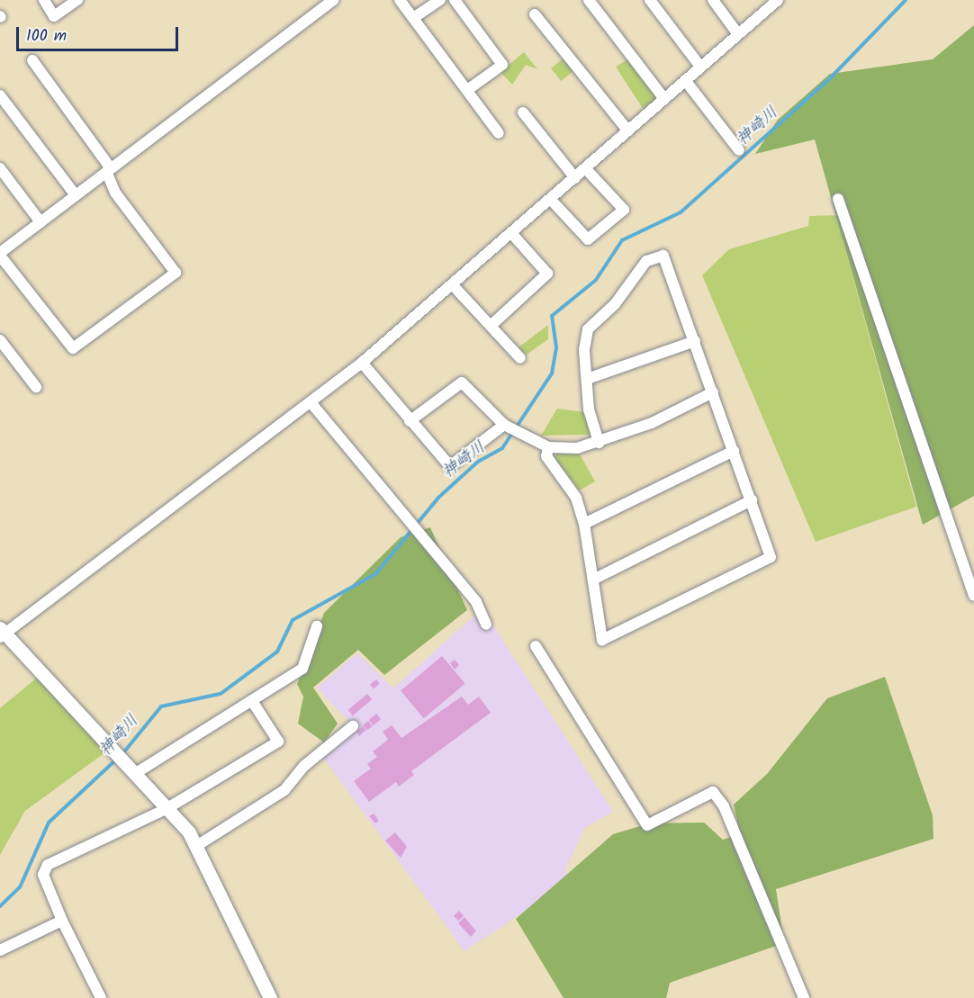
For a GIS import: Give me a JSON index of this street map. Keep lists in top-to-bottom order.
{
  "water": ["神崎川"],
  "scale_bar": "100 m"
}
